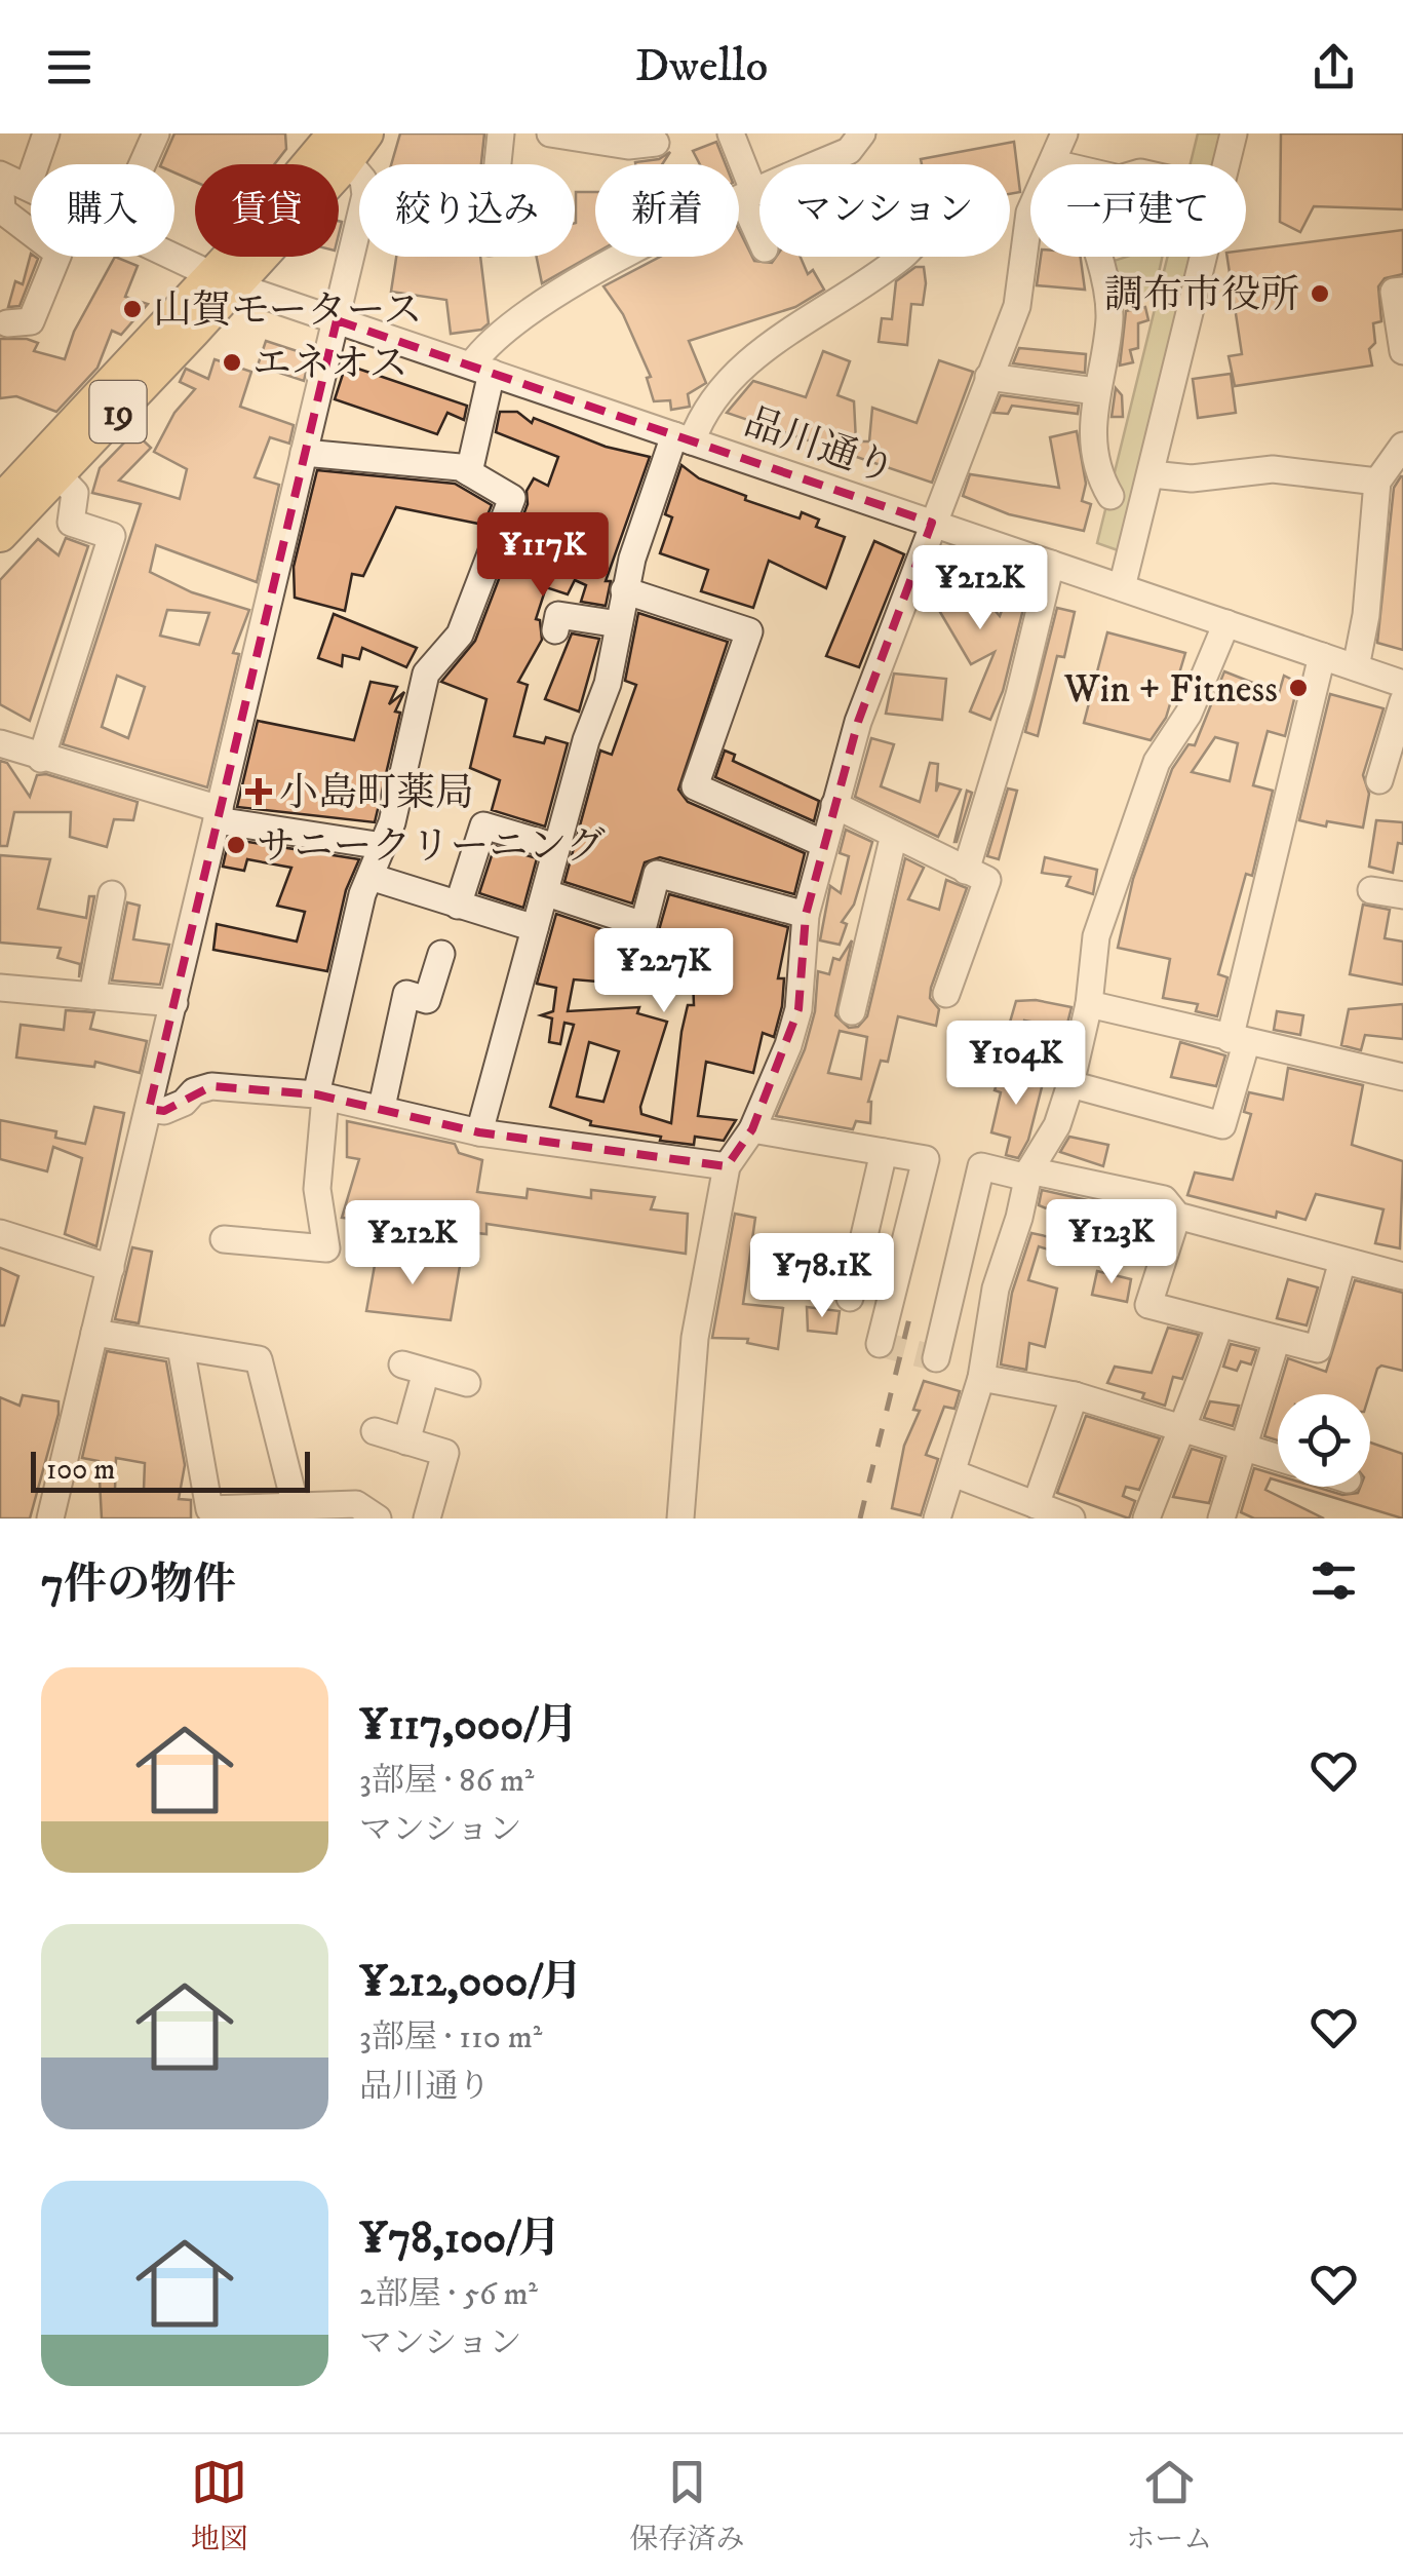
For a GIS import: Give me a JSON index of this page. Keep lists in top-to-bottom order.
{
  "streets": {
    "main road": ["19"],
    "street": ["品川通り"]
  },
  "crossings": [
    ["19", "品川通り"]
  ],
  "places": {
    "other": [
      "調布市役所",
      "山賀モータース",
      "エネオス",
      "Win + Fitness",
      "サニークリーニング"
    ],
    "health": ["小島町薬局"]
  },
  "scale_bar": "100 m",
  "page": {
    "header": "Dwello",
    "chip": [
      "購入",
      "賃貸",
      "絞り込み",
      "新着",
      "マンション",
      "一戸建て"
    ],
    "price": [
      "¥117K",
      "¥212K",
      "¥227K",
      "¥104K",
      "¥123K",
      "¥212K",
      "¥78.1K"
    ],
    "scale": "100 m",
    "heading": "7件の物件",
    "list": [
      {
        "name": "¥117,000/月",
        "note": "3部屋 · 86 m² · マンション"
      },
      {
        "name": "¥212,000/月",
        "note": "3部屋 · 110 m² · 品川通り"
      },
      {
        "name": "¥78,100/月",
        "note": "2部屋 · 56 m² · マンション"
      }
    ],
    "tabs": ["地図", "保存済み", "ホーム"]
  }
}
